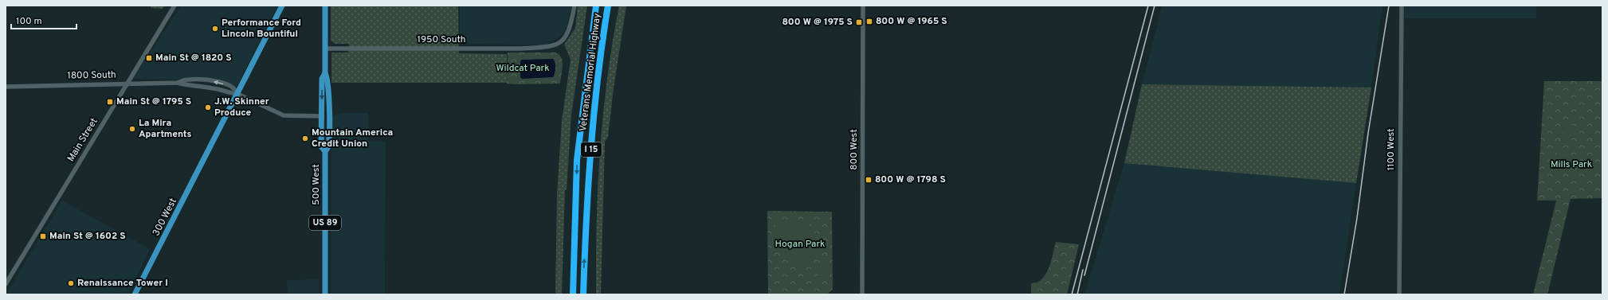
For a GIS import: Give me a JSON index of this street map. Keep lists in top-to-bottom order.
{
  "streets": {
    "highway": ["Veterans Memorial Highway", "I 15"],
    "main road": ["500 West", "300 West", "US 89"],
    "street": [
      "1950 South",
      "1800 South",
      "Main Street",
      "800 West",
      "1100 West"
    ]
  },
  "crossings": [
    ["1950 South", "500 West"],
    ["1800 South", "Main Street"],
    ["1800 South", "300 West"]
  ],
  "parks": ["Wildcat Park", "Mills Park", "Hogan Park"],
  "places": {
    "transit": [
      "800 W @ 1965 S",
      "800 W @ 1975 S",
      "Main St @ 1820 S",
      "Main St @ 1795 S",
      "800 W @ 1798 S",
      "Main St @ 1602 S"
    ],
    "other": [
      "Performance Ford Lincoln Bountiful",
      "J.W. Skinner Produce",
      "La Mira Apartments",
      "Mountain America Credit Union",
      "Renaissance Tower I"
    ]
  },
  "scale_bar": "100 m"
}
